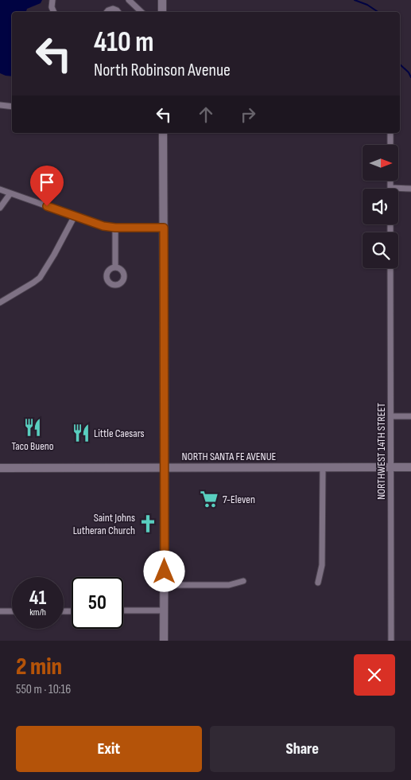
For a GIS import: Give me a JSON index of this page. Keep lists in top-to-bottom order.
{
  "streets": {
    "main road": ["NORTH SANTA FE AVENUE"],
    "street": ["NORTHWEST 14TH STREET"]
  },
  "crossings": [
    ["NORTHWEST 14TH STREET", "NORTH SANTA FE AVENUE"]
  ],
  "places": {
    "restaurant": ["Taco Bueno", "Little Caesars"],
    "supermarket": ["7-Eleven"],
    "church": ["Saint Johns Lutheran Church"]
  },
  "north": "right",
  "page": {
    "turn": ["410 m", "North Robinson Avenue"],
    "speed": "41 km/h",
    "limit": "50",
    "heading": ["2 min", "550 m · 10:16"],
    "buttons": ["Exit", "Share"]
  }
}
